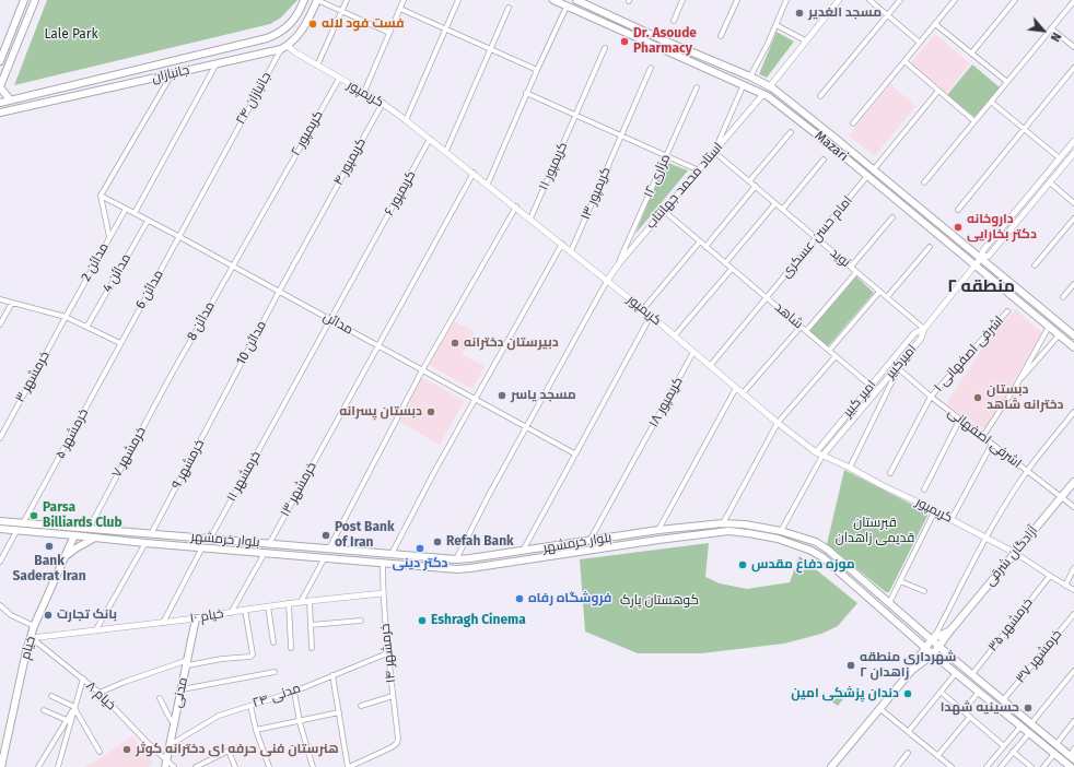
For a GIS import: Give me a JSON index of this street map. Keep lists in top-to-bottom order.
{
  "streets": {
    "main road": [
      "جانبازان",
      "Mazari",
      "بلوار خرمشهر",
      "آزادگان شرقی",
      "خیام",
      "مدنی"
    ],
    "street": [
      "کریمپور",
      "جانبازان ۲۴",
      "کریمپور ۲",
      "کریمپور ۴",
      "کریمپور ۱۱",
      "مزاری ۱۲",
      "استاد محمد جهانتاب",
      "کریمپور ۶",
      "کریمپور ۱۳",
      "امام حسن عسکری",
      "نوید",
      "مدائن 2",
      "مدائن 4",
      "مدائن 6",
      "شاهد",
      "مدائن 8",
      "مدائن",
      "مدائن 10",
      "اشرفی اصفهانی ۱",
      "امیرکبیر",
      "خرمشهر ۳",
      "امیر کبیر",
      "کریمپور ۱۸",
      "خرمشهر ۵",
      "اشرفی اصفهانی",
      "خرمشهر ۷",
      "خرمشهر ۹",
      "خرمشهر ۱۱",
      "خرمشهر ۱۳",
      "خیام ۱۰",
      "خرمشهر ۳۵",
      "خرمشهر ۱۴",
      "خرمشهر ۳۷",
      "خیام ۸",
      "مدنی ۲۴"
    ]
  },
  "crossings": [
    ["جانبازان", "کریمپور"],
    ["جانبازان", "جانبازان ۲۴"],
    ["کریمپور", "جانبازان ۲۴"],
    ["کریمپور", "کریمپور ۲"],
    ["کریمپور", "کریمپور ۴"],
    ["کریمپور", "کریمپور ۱۱"],
    ["کریمپور", "استاد محمد جهانتاب"],
    ["کریمپور", "کریمپور ۶"],
    ["کریمپور", "کریمپور ۱۳"],
    ["کریمپور", "امام حسن عسکری"],
    ["کریمپور", "امیرکبیر"],
    ["کریمپور", "امیر کبیر"],
    ["کریمپور", "کریمپور ۱۸"],
    ["کریمپور", "خرمشهر ۱۳"],
    ["کریمپور", "آزادگان شرقی"],
    ["جانبازان ۲۴", "مدائن 6"],
    ["جانبازان ۲۴", "مدائن"],
    ["کریمپور ۲", "مدائن 8"],
    ["کریمپور ۲", "مدائن"],
    ["Mazari", "استاد محمد جهانتاب"],
    ["Mazari", "امام حسن عسکری"],
    ["Mazari", "امیرکبیر"],
    ["کریمپور ۴", "مدائن"],
    ["کریمپور ۴", "مدائن 10"],
    ["مزاری ۱۲", "استاد محمد جهانتاب"],
    ["استاد محمد جهانتاب", "نوید"],
    ["استاد محمد جهانتاب", "شاهد"],
    ["کریمپور ۶", "مدائن"],
    ["کریمپور ۶", "خرمشهر ۱۱"],
    ["امام حسن عسکری", "نوید"],
    ["امام حسن عسکری", "شاهد"],
    ["نوید", "امیرکبیر"],
    ["نوید", "امیر کبیر"],
    ["مدائن 2", "مدائن"],
    ["مدائن 2", "خرمشهر ۳"],
    ["مدائن 4", "مدائن"],
    ["مدائن 6", "مدائن"],
    ["مدائن 6", "خرمشهر ۵"],
    ["شاهد", "امیر کبیر"],
    ["مدائن 8", "مدائن"],
    ["مدائن 8", "خرمشهر ۷"],
    ["مدائن", "مدائن 10"],
    ["مدائن", "خرمشهر ۱۱"],
    ["مدائن", "خرمشهر ۱۳"],
    ["مدائن 10", "خرمشهر ۹"],
    ["اشرفی اصفهانی ۱", "اشرفی اصفهانی"],
    ["امیرکبیر", "امیر کبیر"],
    ["امیرکبیر", "اشرفی اصفهانی"],
    ["کریمپور ۱۸", "بلوار خرمشهر"],
    ["خرمشهر ۵", "بلوار خرمشهر"],
    ["اشرفی اصفهانی", "آزادگان شرقی"],
    ["خرمشهر ۷", "بلوار خرمشهر"],
    ["خرمشهر ۹", "بلوار خرمشهر"],
    ["خرمشهر ۱۱", "بلوار خرمشهر"],
    ["خرمشهر ۱۳", "بلوار خرمشهر"],
    ["بلوار خرمشهر", "آزادگان شرقی"],
    ["بلوار خرمشهر", "خرمشهر ۳۵"],
    ["بلوار خرمشهر", "خیام"],
    ["بلوار خرمشهر", "خرمشهر ۱۴"],
    ["بلوار خرمشهر", "خرمشهر ۳۷"],
    ["خیام ۱۰", "خیام"],
    ["خیام ۱۰", "خرمشهر ۱۴"],
    ["خیام ۱۰", "مدنی"],
    ["خیام ۱۰", "خیام ۸"],
    ["خیام", "خیام ۸"],
    ["خرمشهر ۱۴", "مدنی ۲۴"],
    ["مدنی", "خیام ۸"],
    ["مدنی", "مدنی ۲۴"]
  ],
  "districts": ["منطقه ۲"],
  "parks": ["Lale Park", "قبرستان قدیمی زاهدان", "کوهستان پارک"],
  "places": [
    "مسجد الغدیر",
    "فست فود لاله",
    "Dr. Asoude Pharmacy",
    "داروخانه دکتر بخارایی",
    "دبیرستان دخترانه",
    "مسجد یاسر",
    "دبستان دخترانه شاهد",
    "دبستان پسرانه",
    "Parsa Billiards Club",
    "Post Bank of Iran",
    "Refah Bank",
    "Bank Saderat Iran",
    "دکتر دینی",
    "موزه دفاع مقدس",
    "فروشگاه رفاه",
    "بانک تجارت",
    "Eshragh Cinema",
    "شهرداری منطقه ۲ زاهدان",
    "دندان پزشکی امین",
    "حسینیه شهدا",
    "هنرستان فنی حرفه ای دخترانه کوثر"
  ],
  "north": "bottom right"
}
